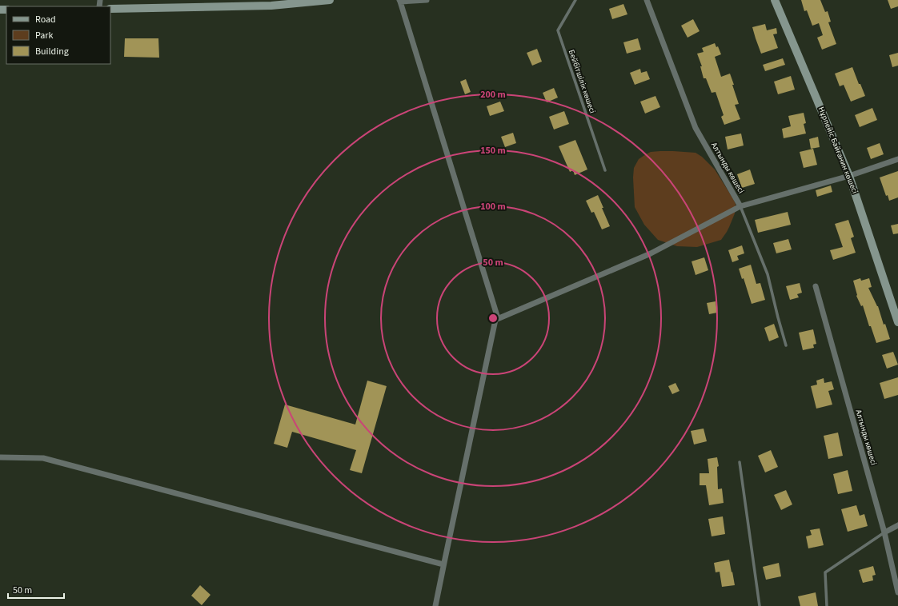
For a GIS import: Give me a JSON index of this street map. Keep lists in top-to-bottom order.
{
  "streets": {
    "street": ["Нұрпейіс Байғанин көшесі", "Алтынды көшесі"],
    "lane": ["Бейбітшілік көшесі"]
  },
  "legend": ["Road", "Park", "Building"],
  "scale_bar": "50 m",
  "rings": [
    "200 m",
    "150 m",
    "100 m",
    "50 m"
  ]
}
